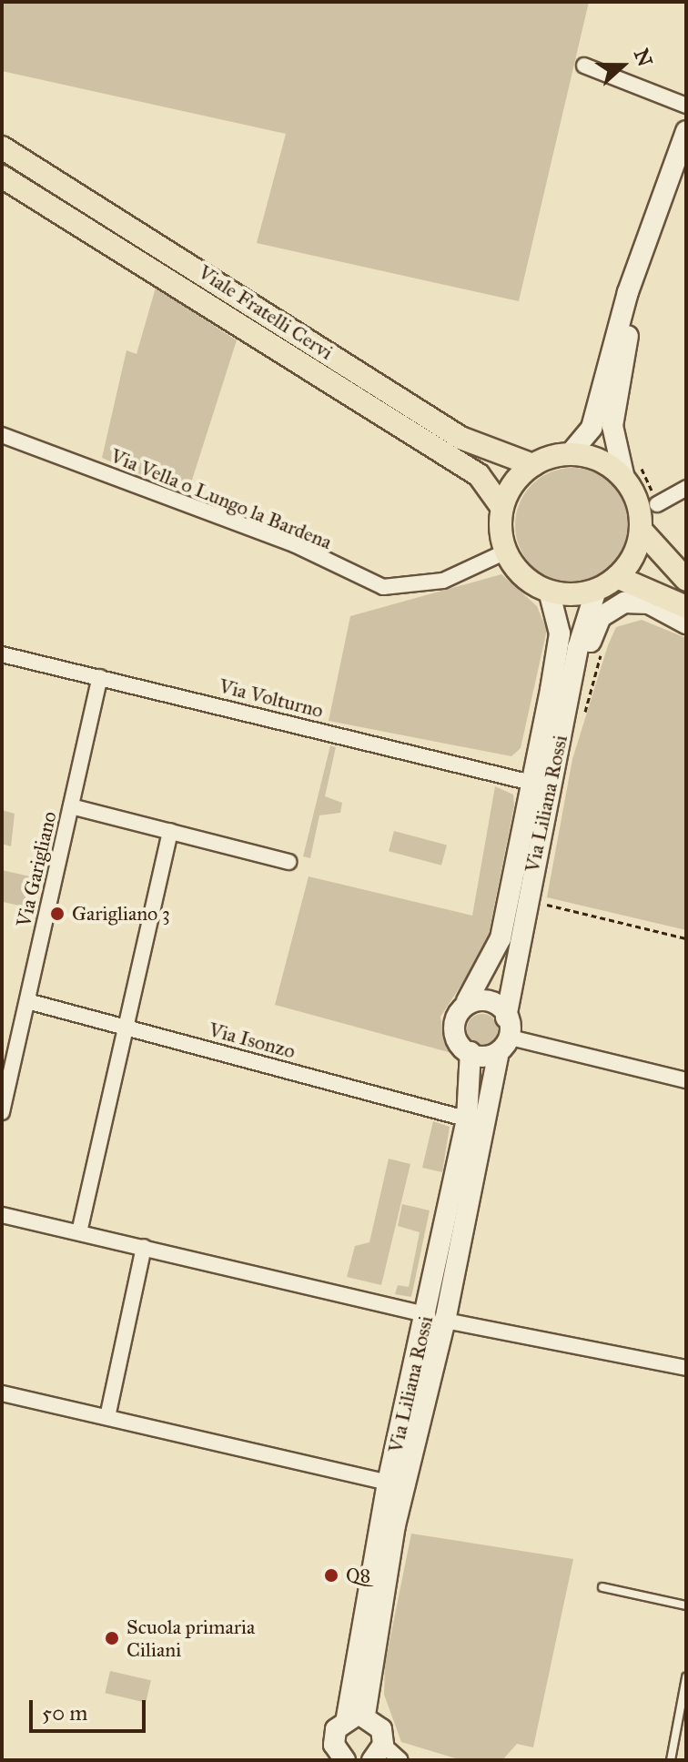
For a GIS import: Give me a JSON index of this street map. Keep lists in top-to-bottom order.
{
  "streets": {
    "main road": ["Viale Fratelli Cervi"],
    "street": [
      "Via Vella o Lungo la Bardena",
      "Via Volturno",
      "Via Liliana Rossi",
      "Via Garigliano",
      "Via Isonzo"
    ]
  },
  "crossings": [
    ["Viale Fratelli Cervi", "Via Vella o Lungo la Bardena"],
    ["Viale Fratelli Cervi", "Via Liliana Rossi"],
    ["Via Vella o Lungo la Bardena", "Via Liliana Rossi"],
    ["Via Volturno", "Via Liliana Rossi"],
    ["Via Volturno", "Via Garigliano"],
    ["Via Liliana Rossi", "Via Isonzo"],
    ["Via Garigliano", "Via Isonzo"]
  ],
  "places": ["Garigliano 3", "Q8", "Scuola primaria Ciliani"],
  "scale_bar": "50 m",
  "north": "right"
}
